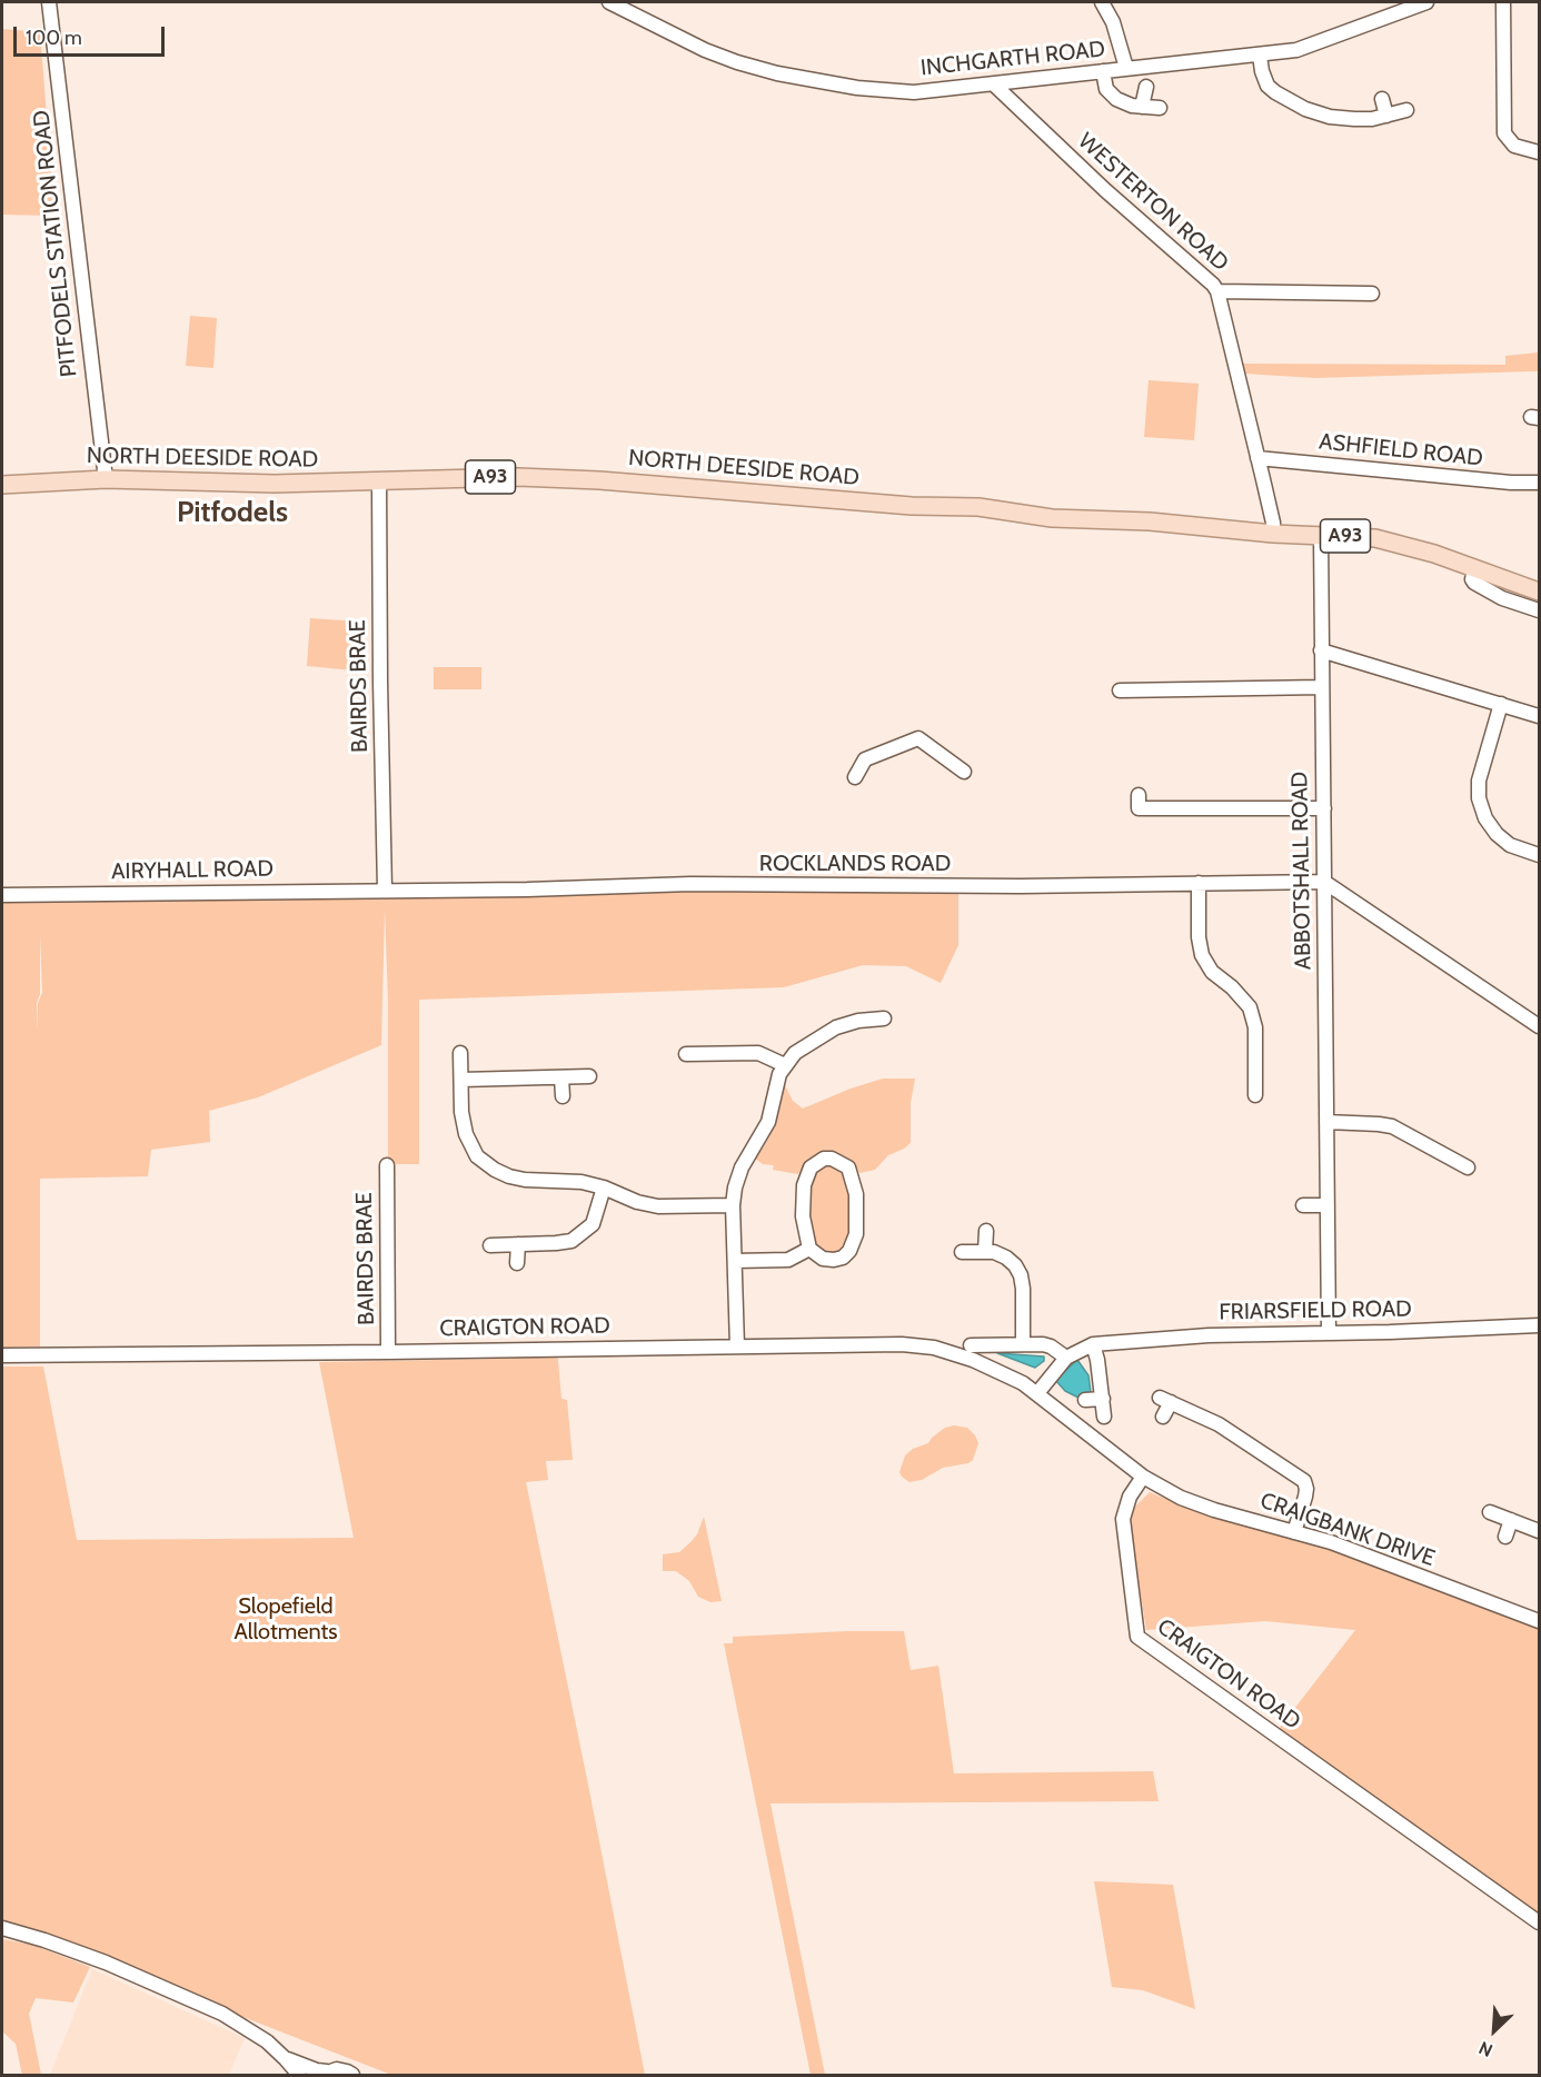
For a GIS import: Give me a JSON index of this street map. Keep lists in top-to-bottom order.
{
  "streets": {
    "main road": ["NORTH DEESIDE ROAD", "A93"],
    "street": [
      "INCHGARTH ROAD",
      "WESTERTON ROAD",
      "PITFODELS STATION ROAD",
      "ASHFIELD ROAD",
      "BAIRDS BRAE",
      "ROCKLANDS ROAD",
      "AIRYHALL ROAD",
      "ABBOTSHALL ROAD",
      "FRIARSFIELD ROAD",
      "CRAIGTON ROAD",
      "CRAIGBANK DRIVE"
    ]
  },
  "crossings": [
    ["INCHGARTH ROAD", "WESTERTON ROAD"],
    ["WESTERTON ROAD", "ASHFIELD ROAD"],
    ["WESTERTON ROAD", "NORTH DEESIDE ROAD"],
    ["PITFODELS STATION ROAD", "NORTH DEESIDE ROAD"],
    ["NORTH DEESIDE ROAD", "BAIRDS BRAE"],
    ["NORTH DEESIDE ROAD", "ABBOTSHALL ROAD"],
    ["BAIRDS BRAE", "ROCKLANDS ROAD"],
    ["BAIRDS BRAE", "AIRYHALL ROAD"],
    ["BAIRDS BRAE", "CRAIGTON ROAD"],
    ["ROCKLANDS ROAD", "AIRYHALL ROAD"],
    ["ROCKLANDS ROAD", "ABBOTSHALL ROAD"],
    ["ABBOTSHALL ROAD", "FRIARSFIELD ROAD"],
    ["CRAIGTON ROAD", "CRAIGBANK DRIVE"]
  ],
  "districts": ["Pitfodels"],
  "parks": ["Slopefield Allotments"],
  "scale_bar": "100 m",
  "north": "bottom left"
}
